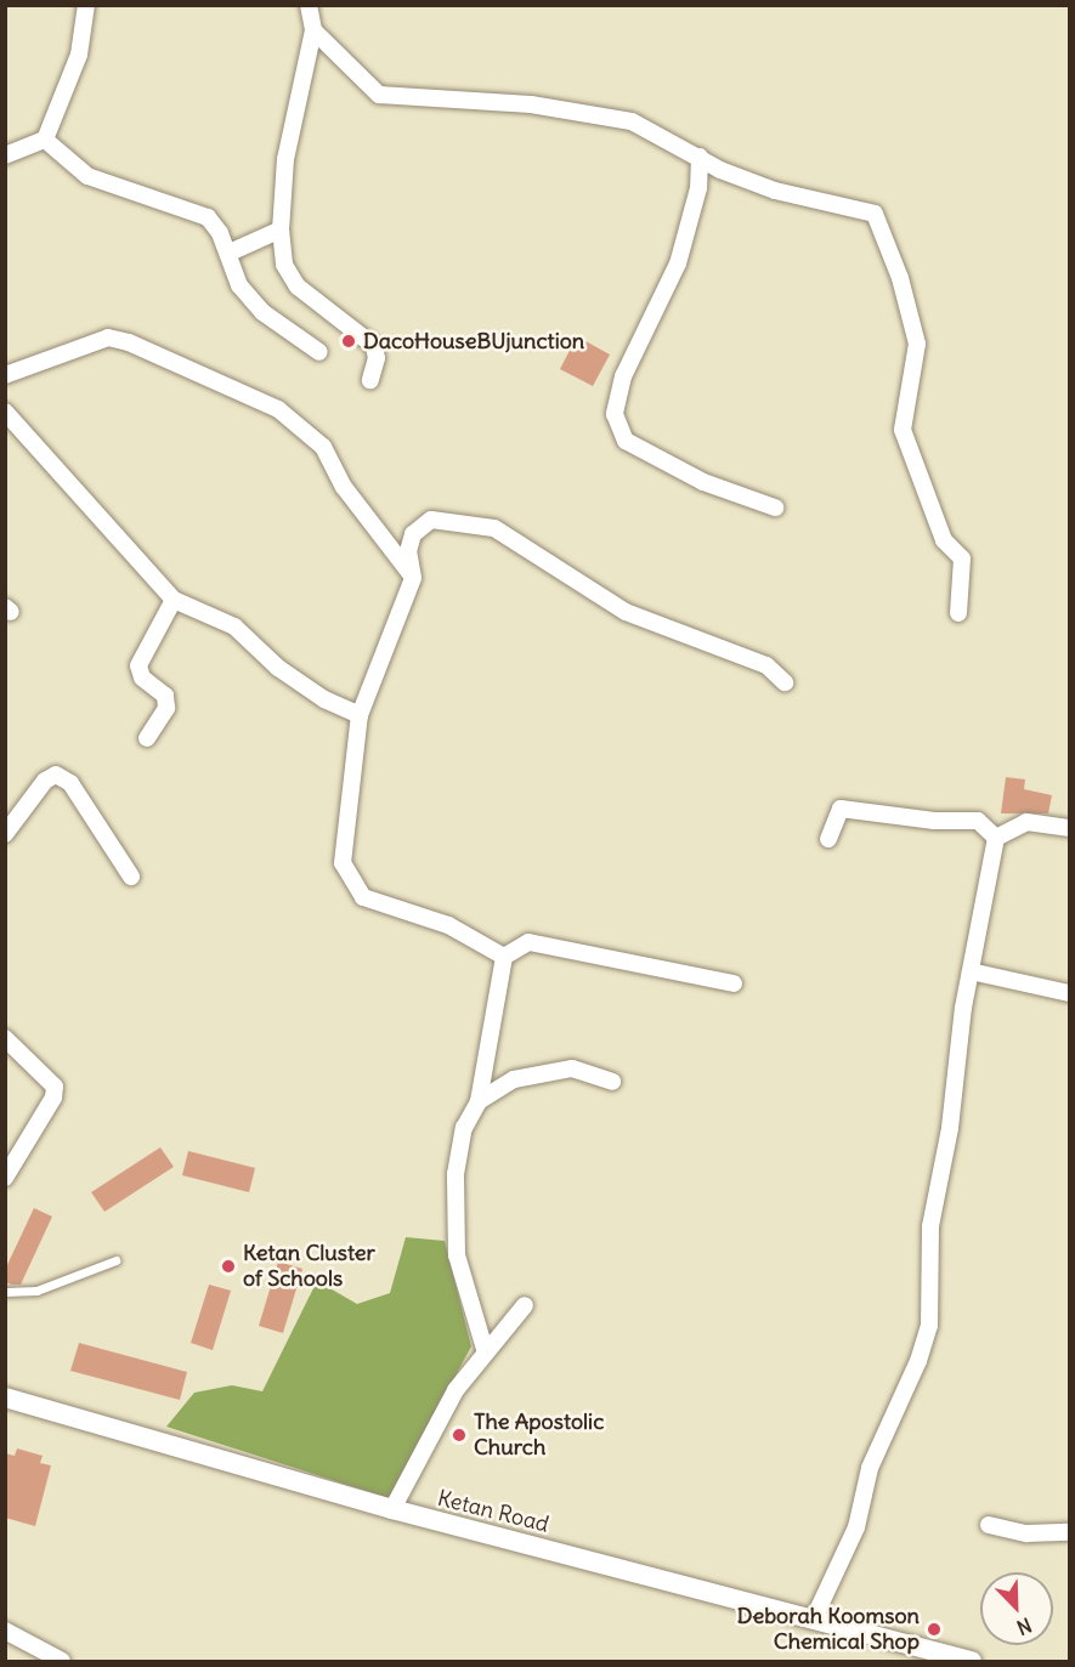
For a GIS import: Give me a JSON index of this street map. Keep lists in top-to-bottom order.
{
  "streets": {
    "street": ["Ketan Road"]
  },
  "places": [
    "DacoHouseBUjunction",
    "Ketan Cluster of Schools",
    "The Apostolic Church",
    "Deborah Koomson Chemical Shop"
  ],
  "north": "bottom right"
}
